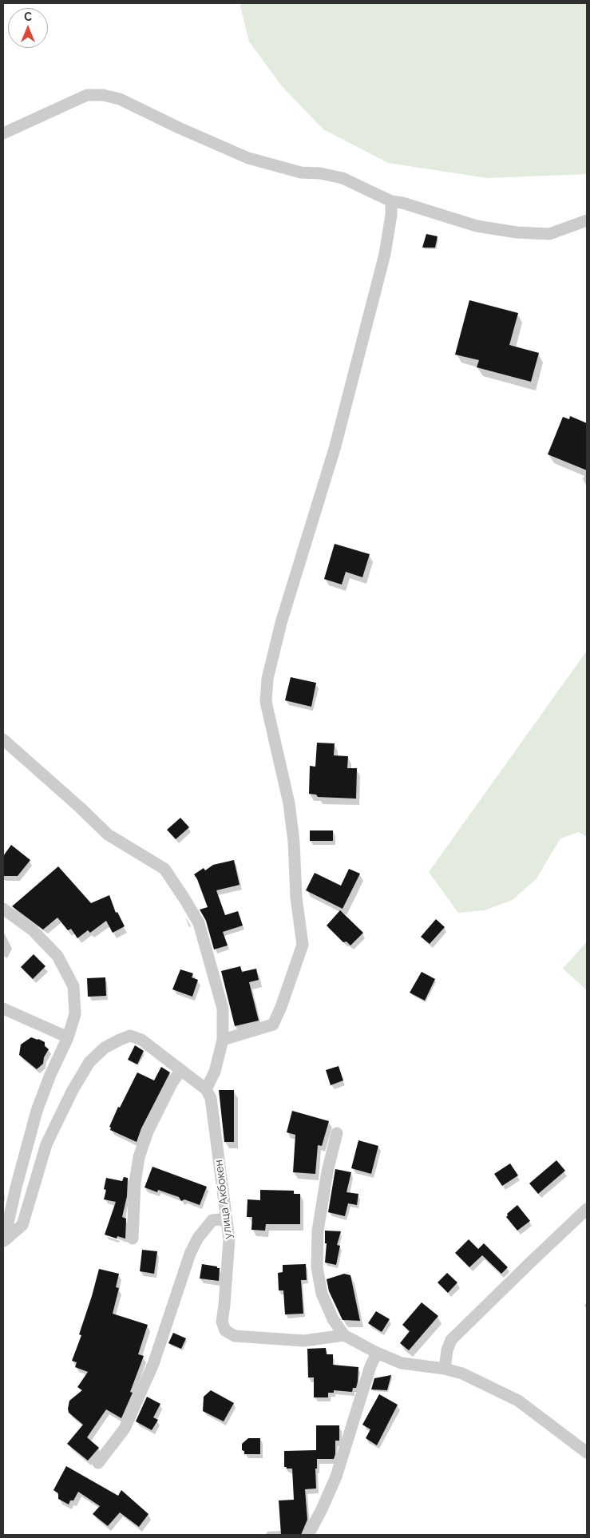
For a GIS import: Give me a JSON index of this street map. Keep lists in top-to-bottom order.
{
  "streets": {
    "street": ["улица Акбокен"]
  },
  "north": "top"
}
